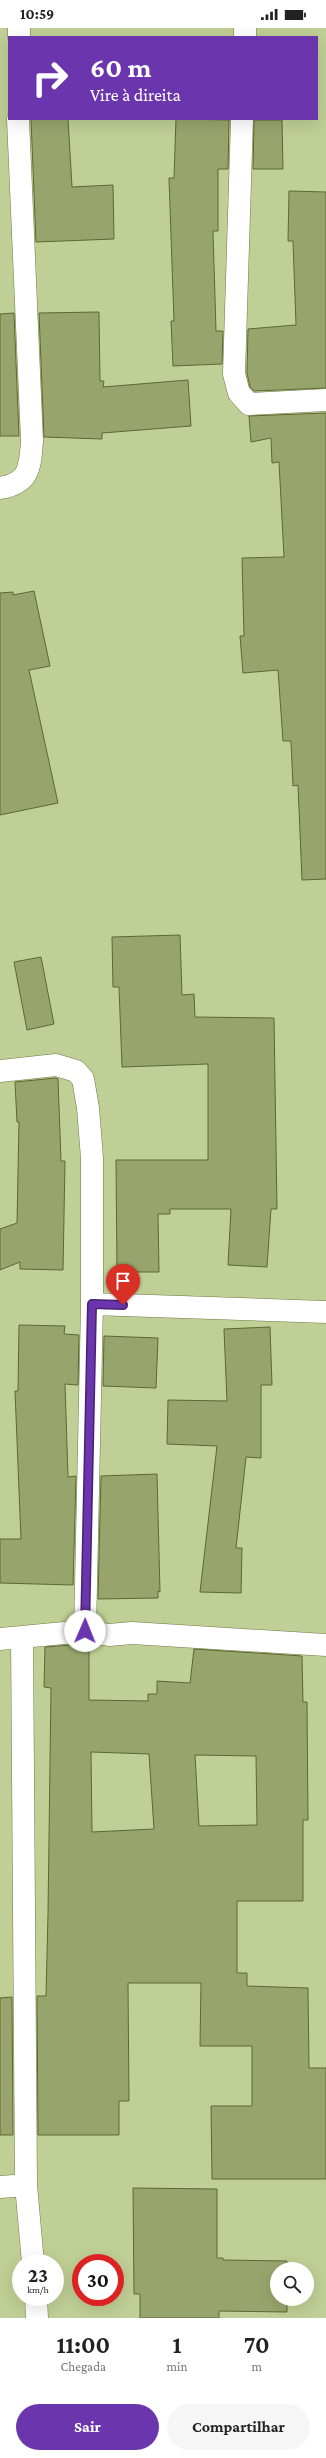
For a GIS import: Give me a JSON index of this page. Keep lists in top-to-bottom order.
{
  "page": {
    "status": "10:59",
    "turn": ["60 m", "Vire à direita"],
    "speed": "23 km/h",
    "limit": "30",
    "eta": [
      "11:00",
      "Chegada",
      "1",
      "min",
      "70",
      "m"
    ],
    "buttons": ["Sair", "Compartilhar"]
  }
}
